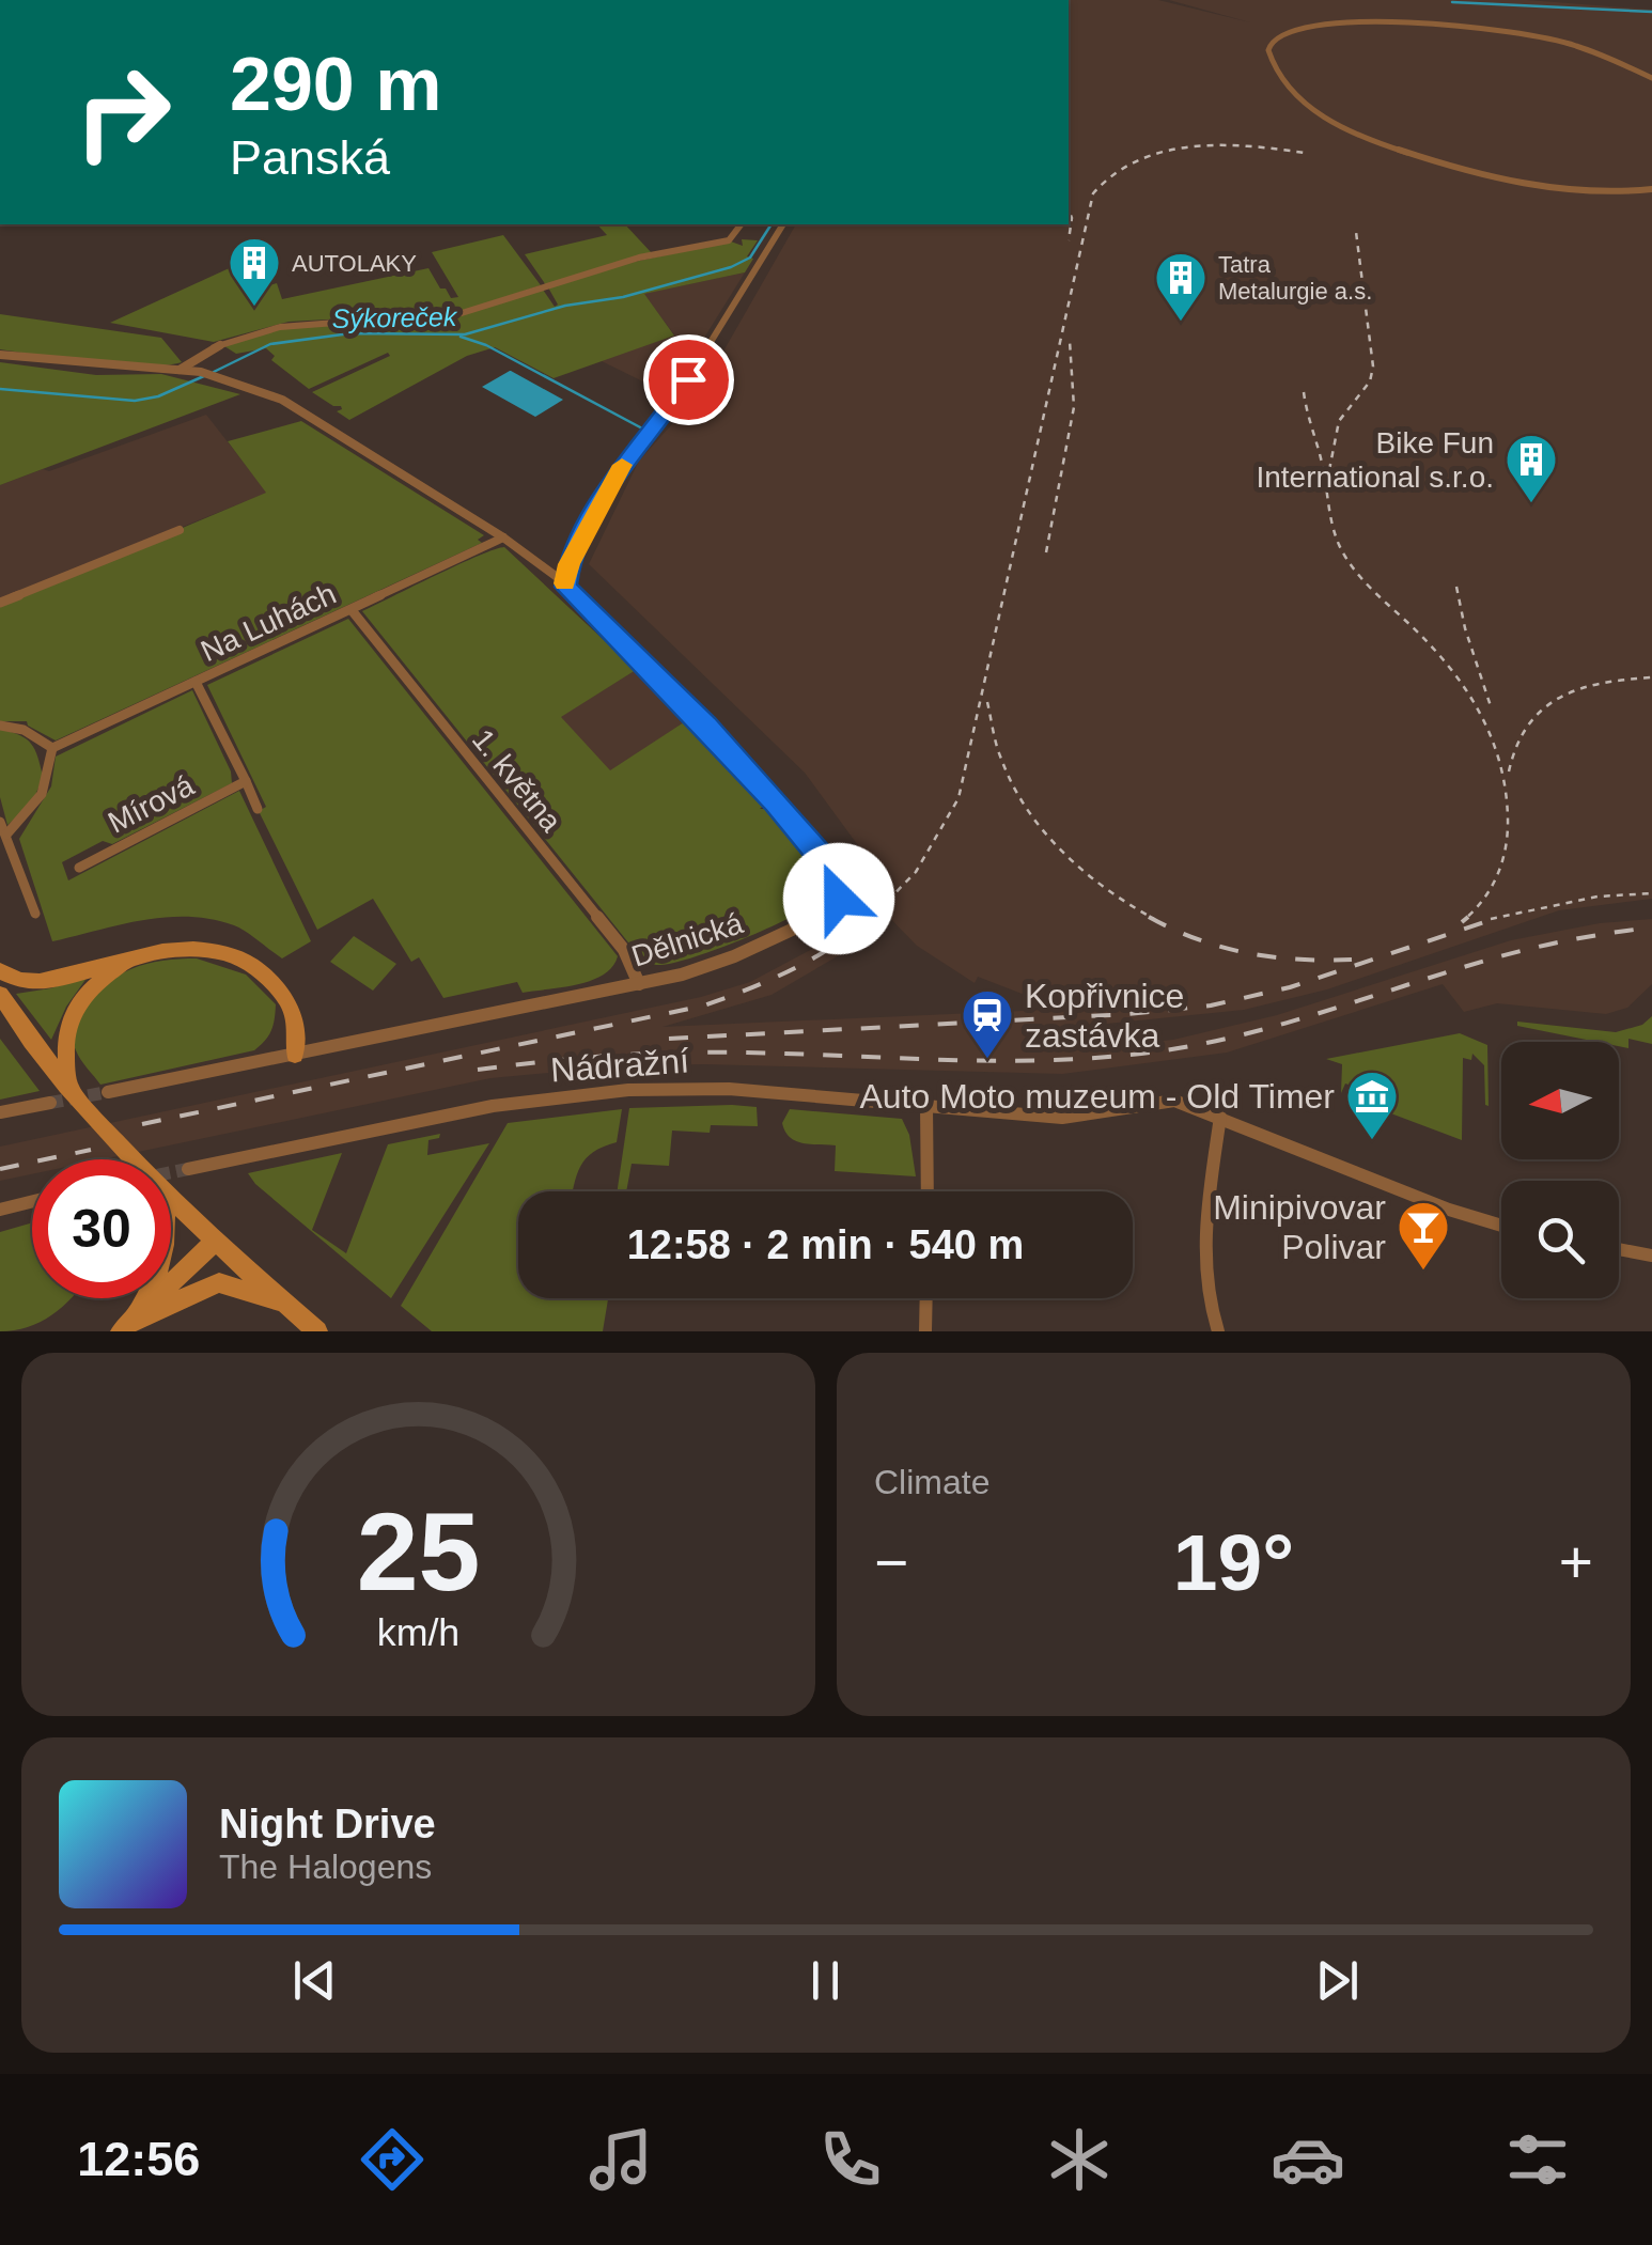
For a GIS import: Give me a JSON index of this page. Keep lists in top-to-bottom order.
{
  "streets": {
    "street": [
      "Na Luhách",
      "1. května",
      "Mírová",
      "Dělnická",
      "Nádražní"
    ]
  },
  "crossings": [
    ["Na Luhách", "1. května"],
    ["Na Luhách", "Dělnická"],
    ["1. května", "Dělnická"]
  ],
  "water": ["Sýkoreček"],
  "places": {
    "building": ["AUTOLAKY", "Tatra Metalurgie a.s.", "Bike Fun International s.r.o."],
    "station": ["Kopřivnice zastávka"],
    "museum": ["Auto Moto muzeum - Old Timer"],
    "bar": ["Minipivovar Polivar"]
  },
  "north": "left",
  "page": {
    "turn": ["290 m", "Panská"],
    "limit": "30",
    "trip": "12:58 · 2 min · 540 m",
    "tile": "Climate",
    "heat": ["−", "19°", "+"],
    "song": ["Night Drive", "The Halogens"],
    "tabs": "12:56",
    "gauge": ["25", "km/h"]
  }
}
